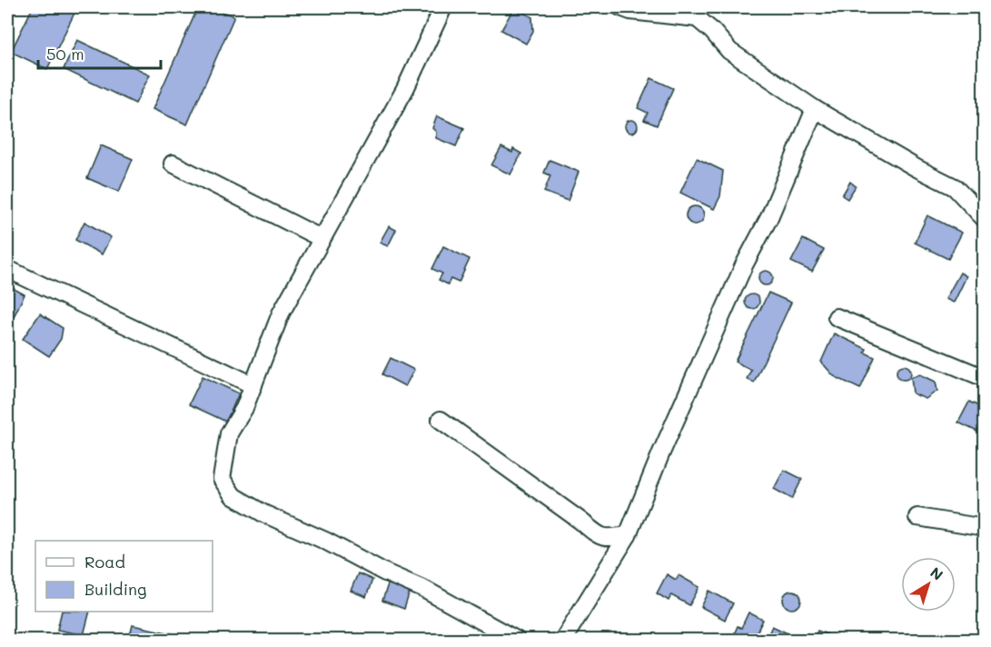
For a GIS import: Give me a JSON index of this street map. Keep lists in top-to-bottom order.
{
  "legend": ["Road", "Building"],
  "scale_bar": "50 m",
  "north": "top right"
}
